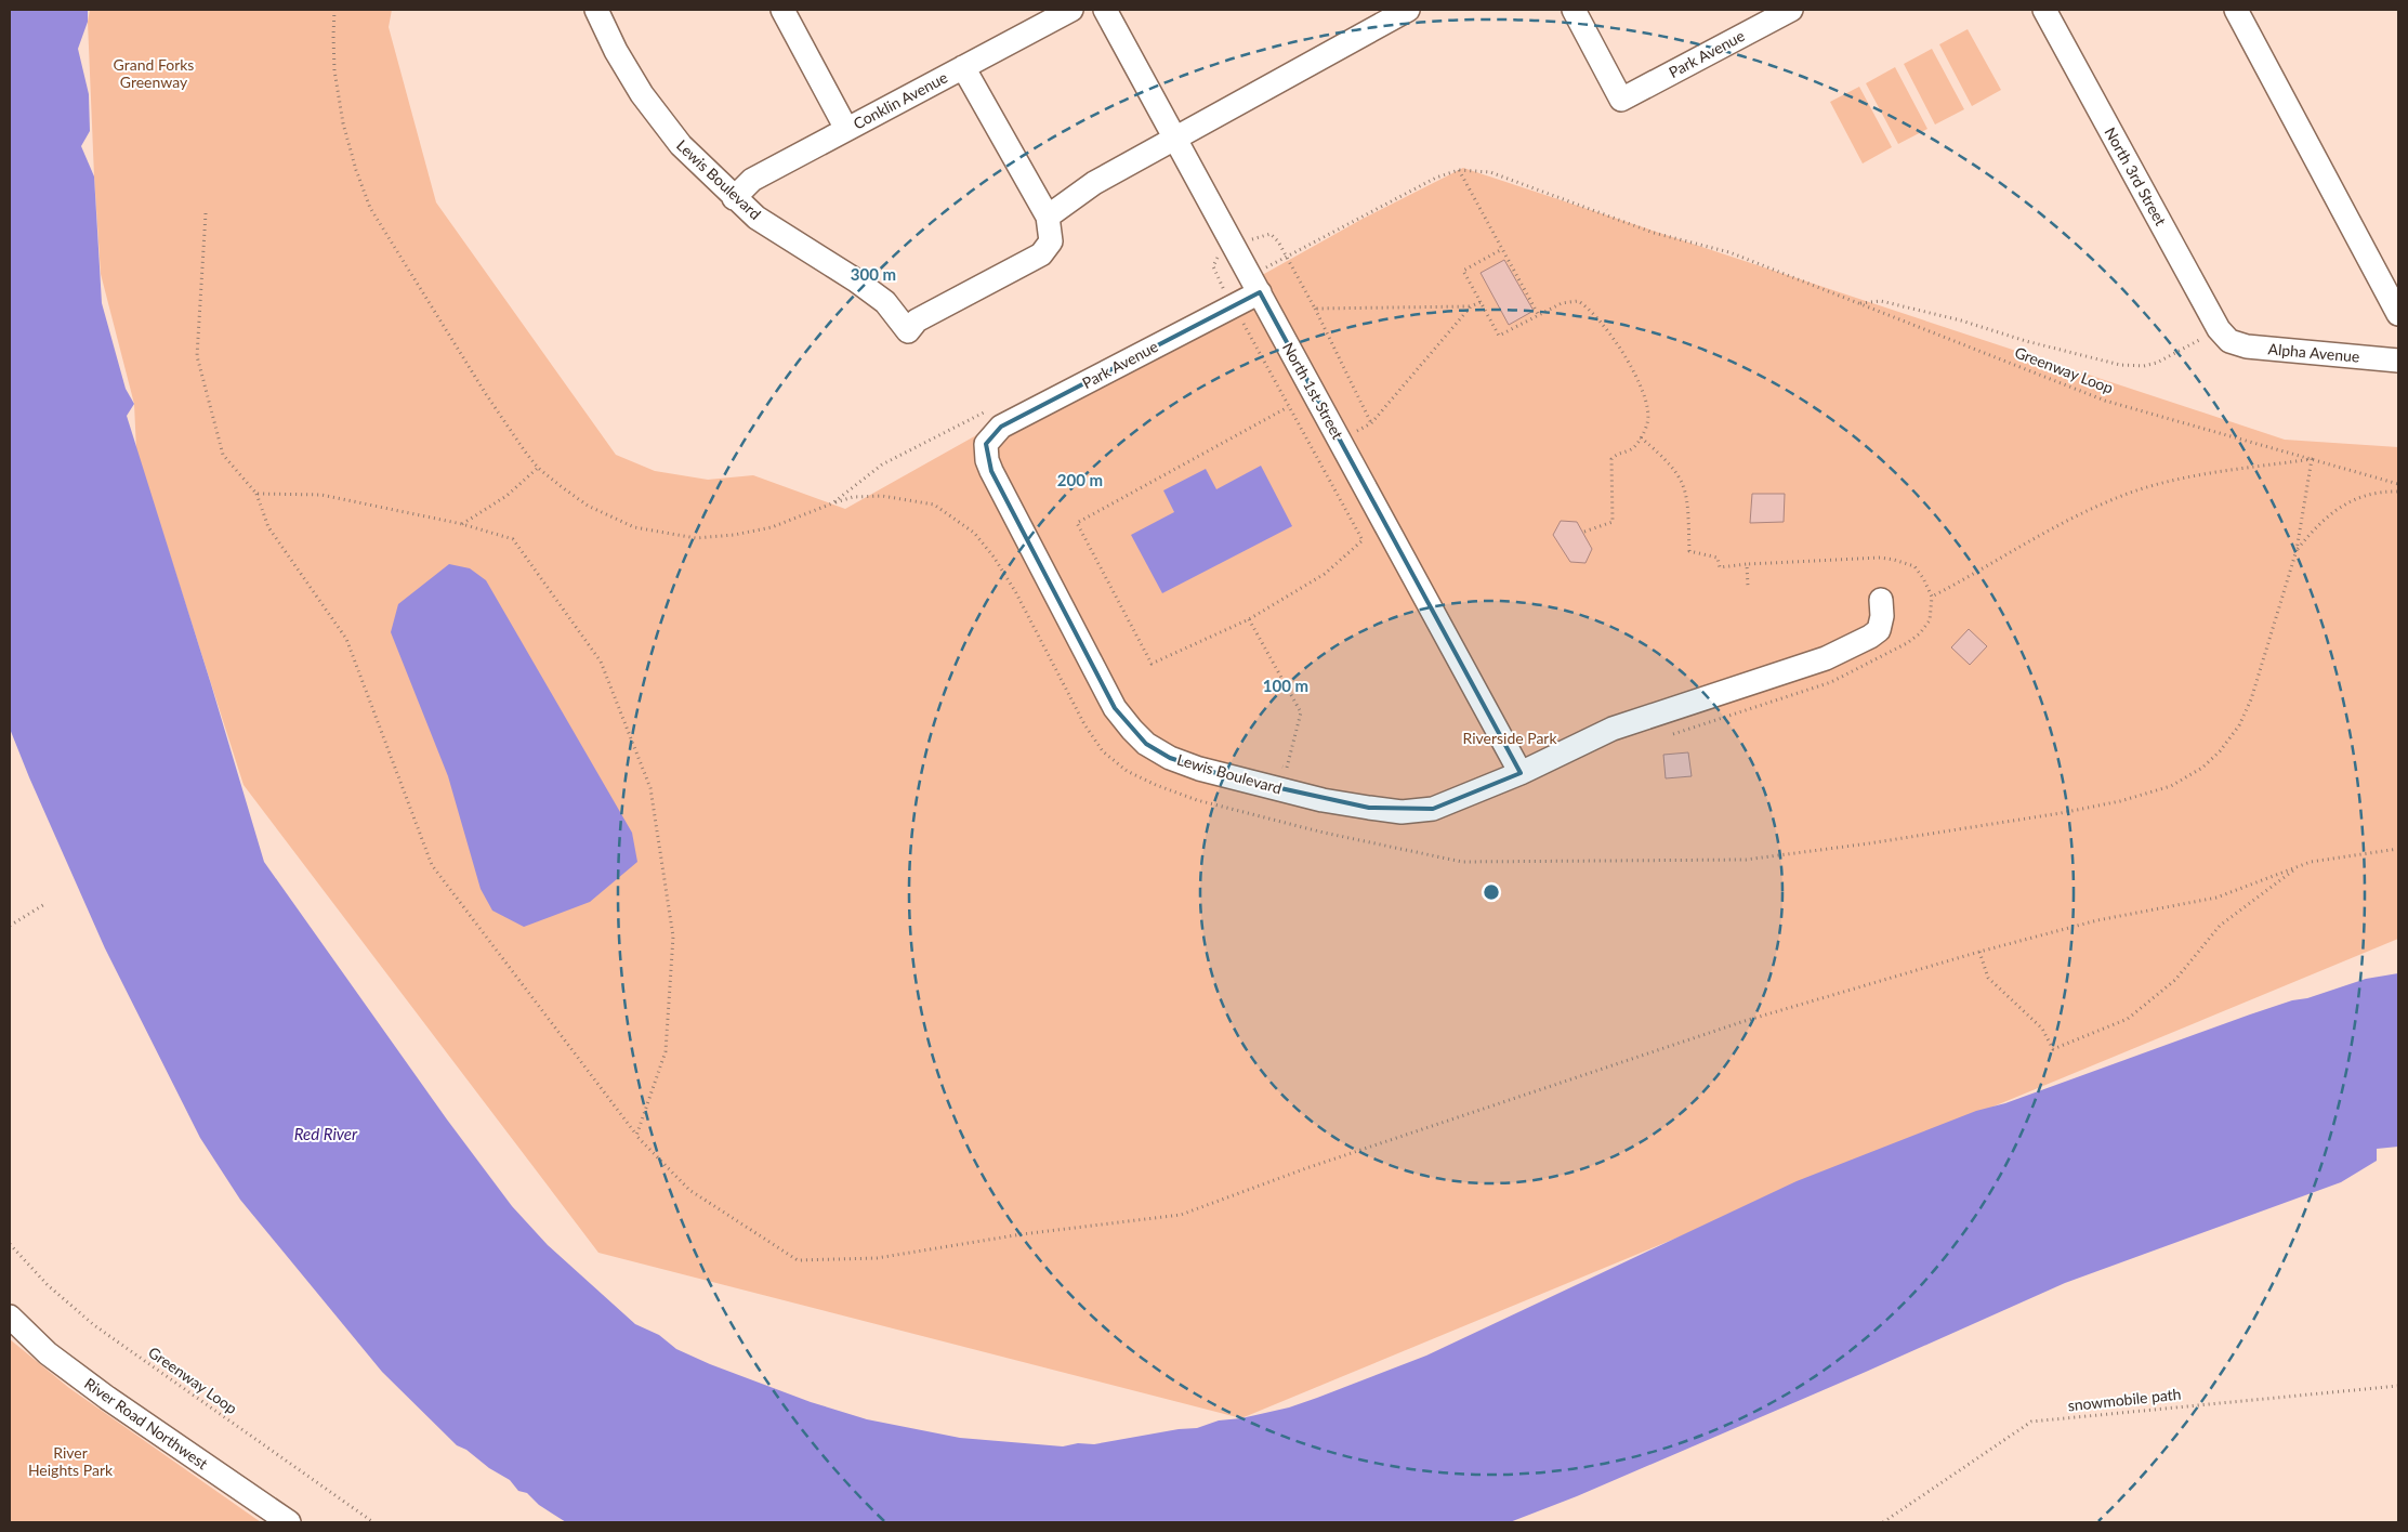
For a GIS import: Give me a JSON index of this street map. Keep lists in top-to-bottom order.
{
  "streets": {
    "street": [
      "Park Avenue",
      "Conklin Avenue",
      "North 3rd Street",
      "Lewis Boulevard",
      "Alpha Avenue",
      "North 1st Street",
      "River Road Northwest"
    ],
    "path": ["Greenway Loop", "snowmobile path"]
  },
  "crossings": [
    ["Park Avenue", "Lewis Boulevard"],
    ["Park Avenue", "North 1st Street"],
    ["Conklin Avenue", "Lewis Boulevard"],
    ["North 3rd Street", "Alpha Avenue"],
    ["Lewis Boulevard", "North 1st Street"]
  ],
  "water": ["Red River"],
  "parks": ["Grand Forks Greenway", "Riverside Park", "River Heights Park"],
  "rings": ["300 m", "200 m", "100 m"]
}
